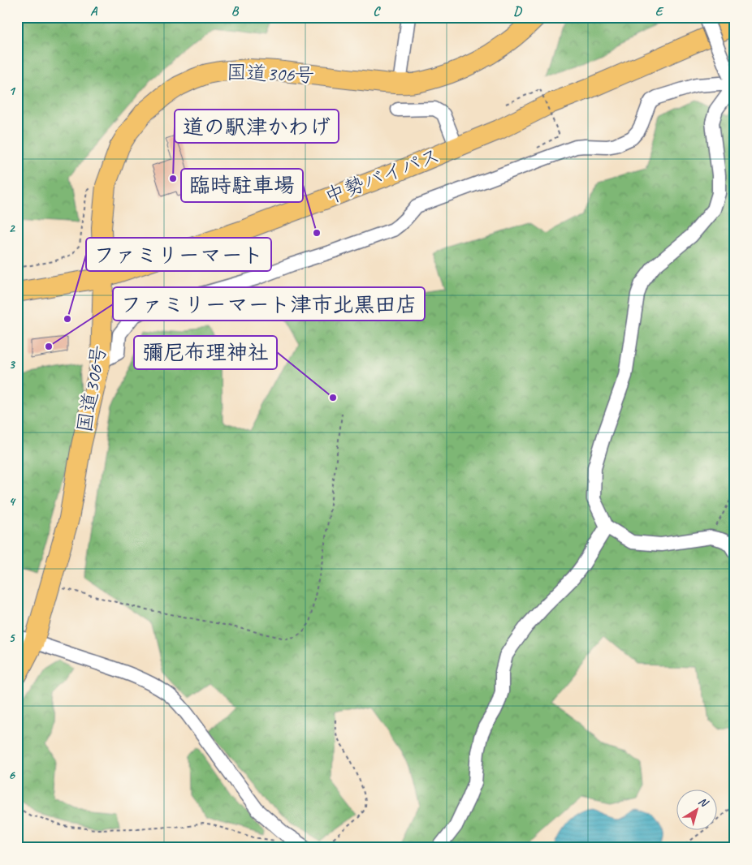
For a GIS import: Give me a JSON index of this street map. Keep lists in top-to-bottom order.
{
  "streets": {
    "highway": ["国道306号", "中勢バイパス"]
  },
  "crossings": [
    ["国道306号", "中勢バイパス"]
  ],
  "places": [
    "道の駅津かわげ",
    "臨時駐車場",
    "ファミリーマート",
    "ファミリーマート津市北黒田店",
    "彌尼布理神社"
  ],
  "north": "top right",
  "grid": {
    "columns": [
      "A",
      "B",
      "C",
      "D",
      "E"
    ],
    "rows": [
      "1",
      "2",
      "3",
      "4",
      "5",
      "6"
    ]
  }
}
